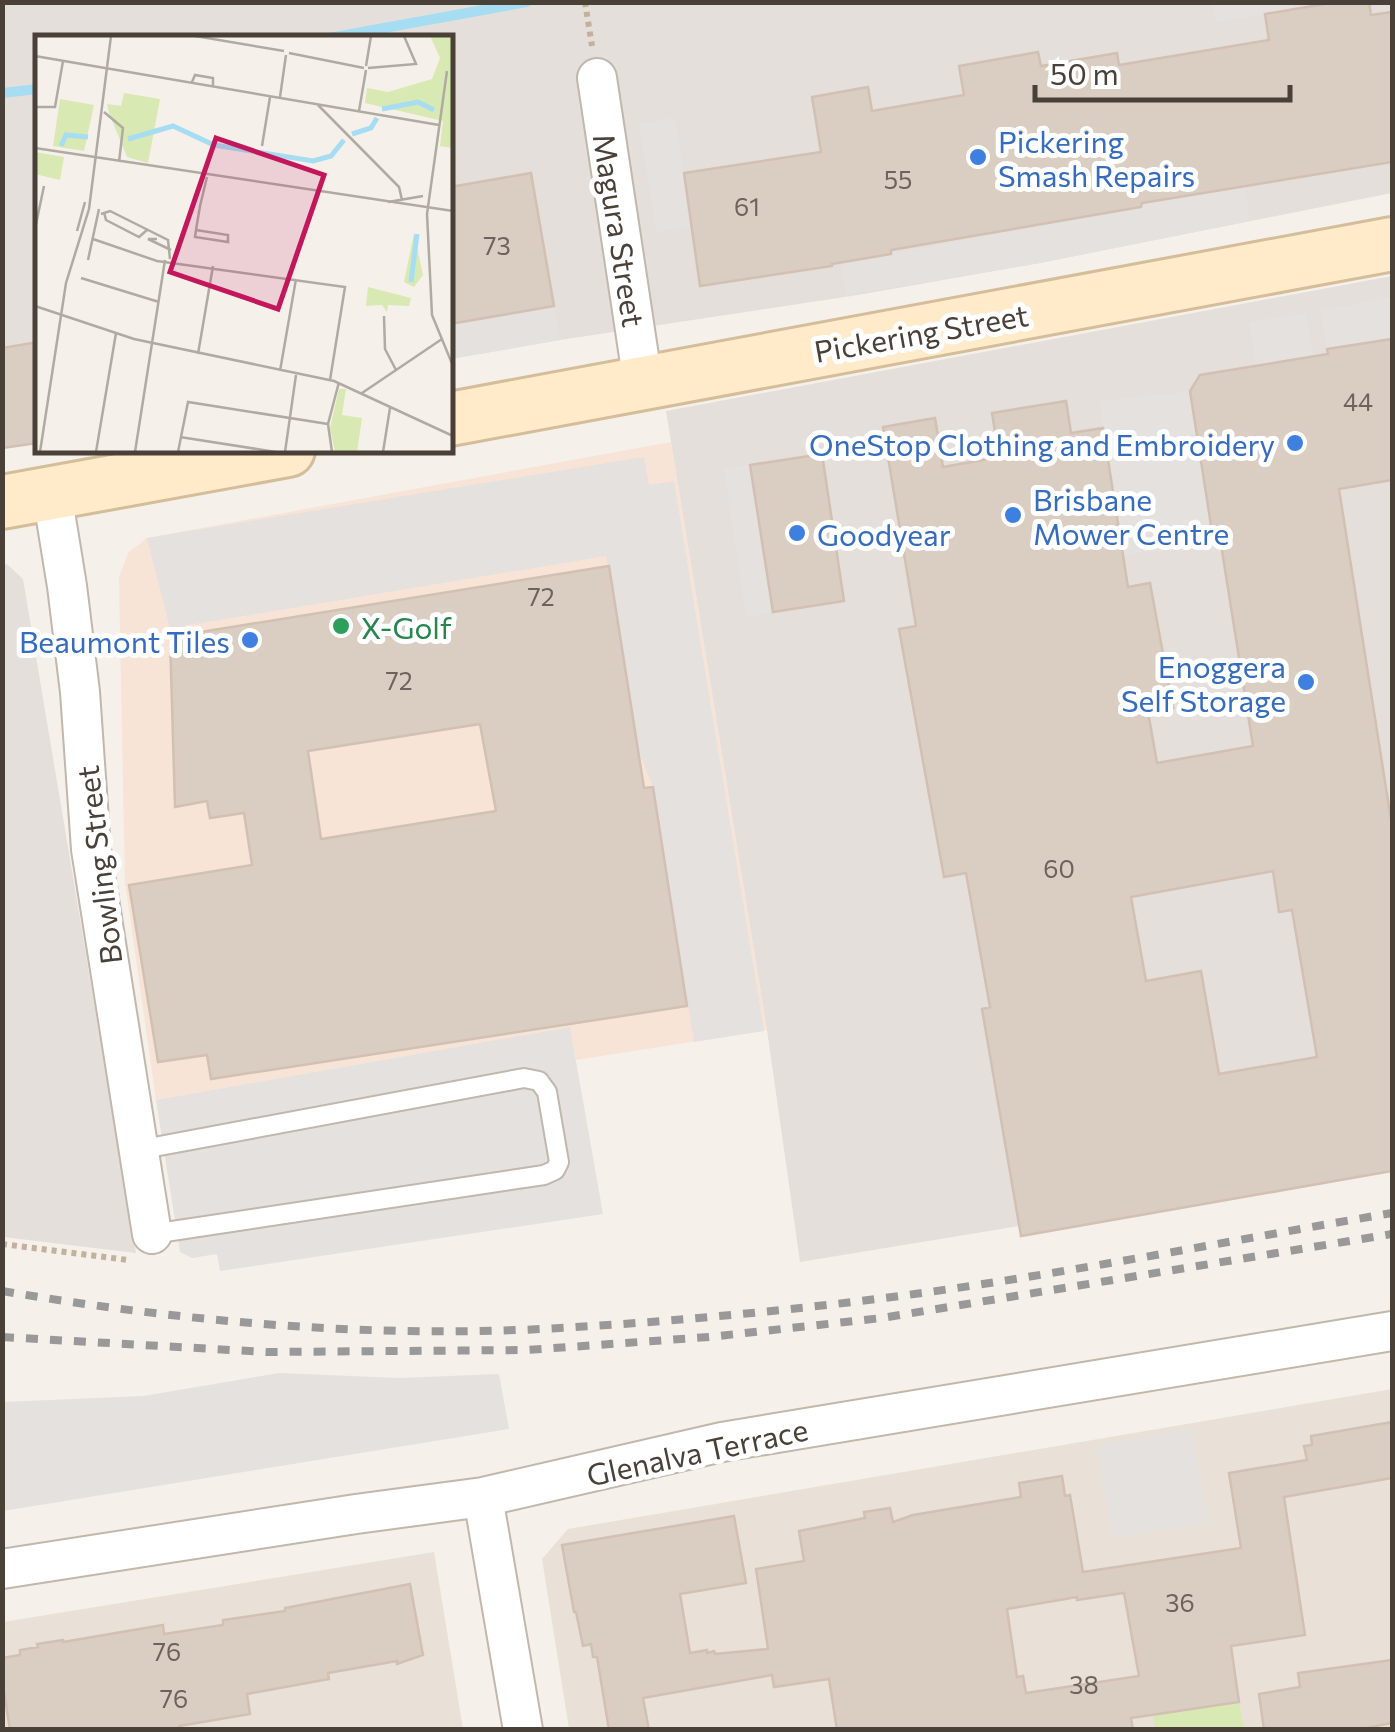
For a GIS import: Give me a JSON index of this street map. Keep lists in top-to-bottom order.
{
  "streets": {
    "main road": ["Pickering Street"],
    "street": ["Magura Street", "Bowling Street", "Glenalva Terrace"]
  },
  "crossings": [
    ["Magura Street", "Pickering Street"]
  ],
  "places": [
    "Pickering Smash Repairs",
    "OneStop Clothing and Embroidery",
    "Brisbane Mower Centre",
    "Goodyear",
    "X-Golf",
    "Beaumont Tiles",
    "Enoggera Self Storage"
  ],
  "house_numbers": [
    "55",
    "61",
    "73",
    "44",
    "72",
    "72",
    "60",
    "36",
    "76",
    "38",
    "76"
  ],
  "scale_bar": "50 m"
}
